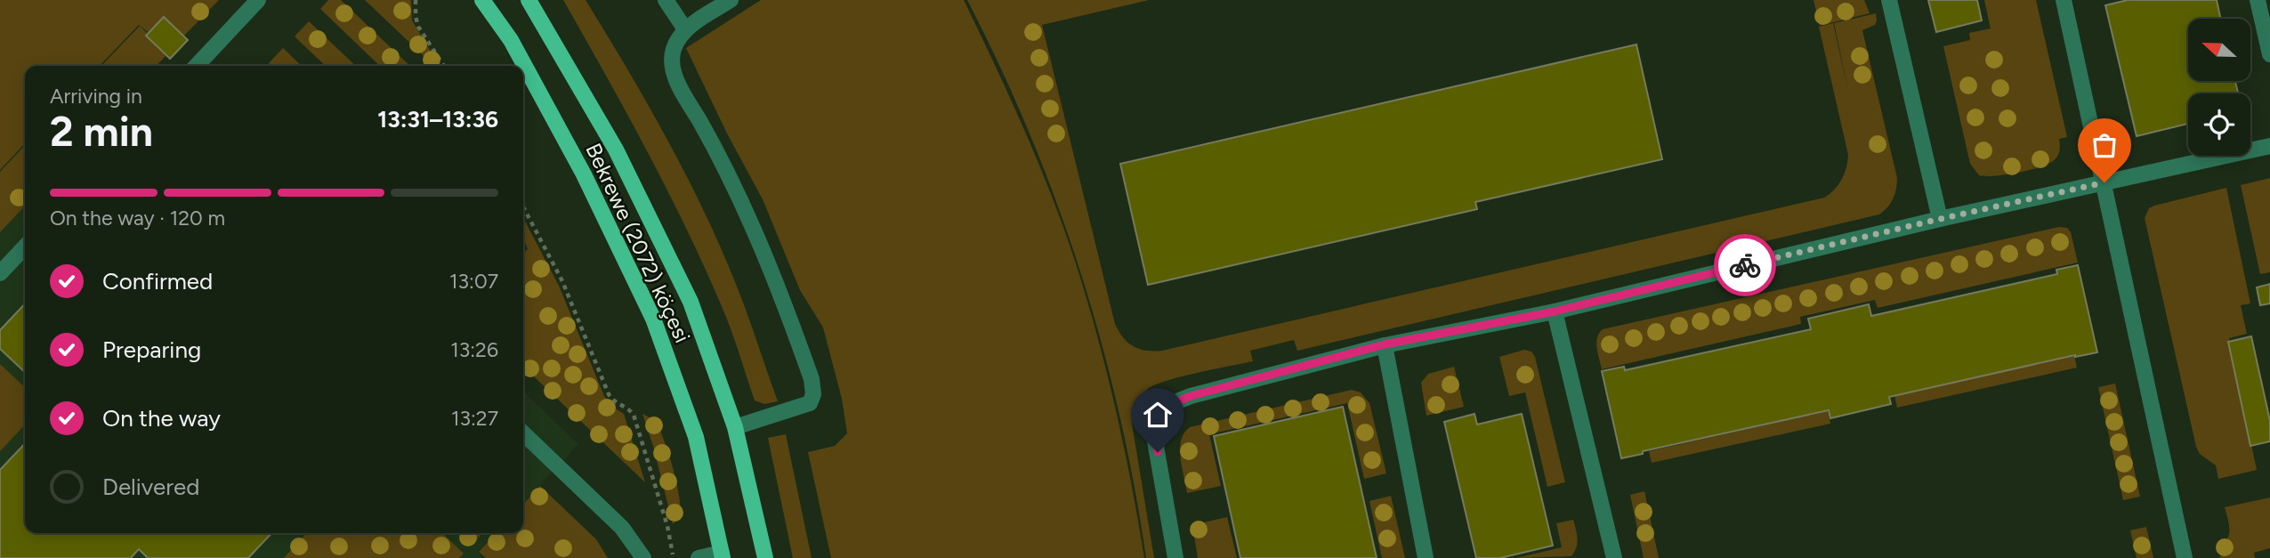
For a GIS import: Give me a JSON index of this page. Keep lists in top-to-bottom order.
{
  "streets": {
    "main road": ["Bekrewe (2072) köçesi"]
  },
  "north": "left",
  "page": {
    "heading": ["2 min", "Arriving in", "13:31–13:36"],
    "bar": "On the way · 120 m",
    "list": [
      ["Confirmed", "13:07"],
      ["Preparing", "13:26"],
      ["On the way", "13:27"],
      "Delivered"
    ]
  }
}
